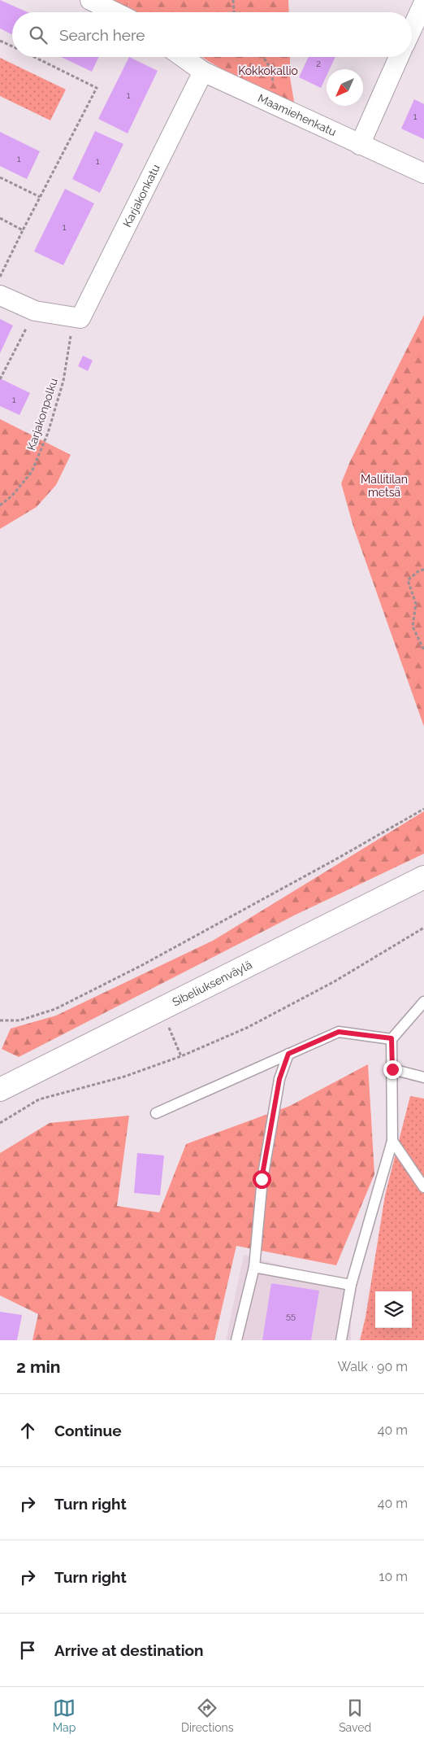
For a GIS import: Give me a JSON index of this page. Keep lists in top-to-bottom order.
{
  "streets": {
    "main road": ["Sibeliuksenväylä"],
    "street": ["Maamiehenkatu", "Karjakonkatu"],
    "path": ["Karjakonpolku"]
  },
  "crossings": [
    ["Maamiehenkatu", "Karjakonkatu"],
    ["Karjakonkatu", "Karjakonpolku"]
  ],
  "parks": ["Kokkokallio", "Mallitilan metsä"],
  "house_numbers": [
    "2",
    "1",
    "1",
    "1",
    "1",
    "1",
    "1",
    "55"
  ],
  "north": "bottom left",
  "page": {
    "search": "Search here",
    "heading": ["2 min", "Walk · 90 m"],
    "list": [
      ["Continue", "40 m"],
      ["Turn right", "40 m"],
      ["Turn right", "10 m"],
      "Arrive at destination"
    ],
    "nav": ["Map", "Directions", "Saved"]
  }
}
